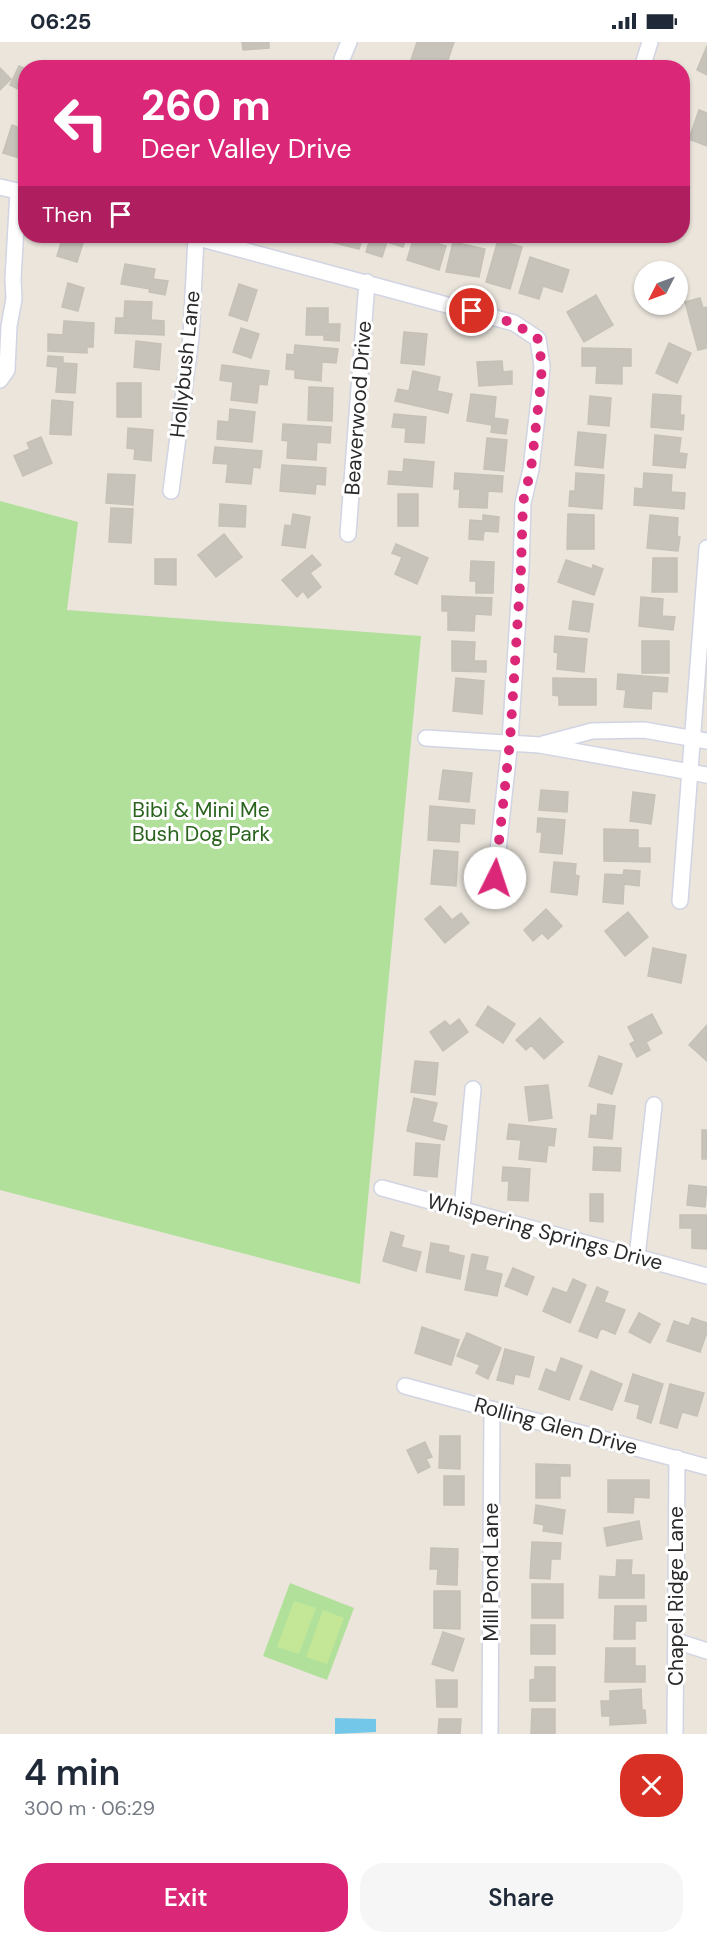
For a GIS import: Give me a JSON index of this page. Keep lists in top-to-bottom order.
{
  "streets": {
    "street": [
      "Hollybush Lane",
      "Beaverwood Drive",
      "Whispering Springs Drive",
      "Rolling Glen Drive",
      "Mill Pond Lane",
      "Chapel Ridge Lane"
    ]
  },
  "crossings": [
    ["Rolling Glen Drive", "Mill Pond Lane"],
    ["Rolling Glen Drive", "Chapel Ridge Lane"]
  ],
  "parks": ["Bibi & Mini Me Bush Dog Park"],
  "north": "bottom left",
  "page": {
    "status": "06:25",
    "turn": ["260 m", "Deer Valley Drive"],
    "then": "Then",
    "heading": ["4 min", "300 m · 06:29"],
    "buttons": ["Exit", "Share"]
  }
}
